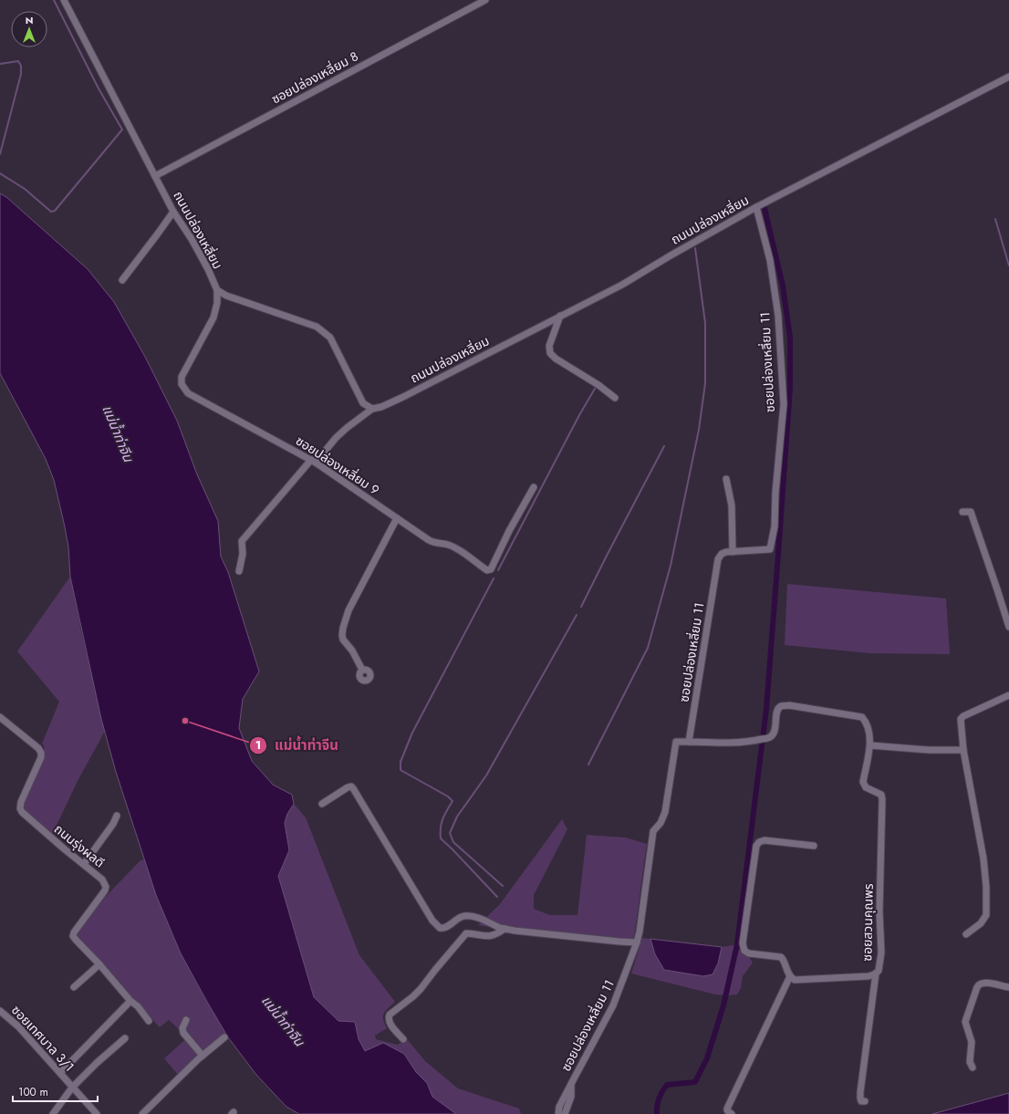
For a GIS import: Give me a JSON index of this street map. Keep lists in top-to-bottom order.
{
  "streets": {
    "street": [
      "ซอยปล่องเหลี่ยม 8",
      "ถนนปล่องเหลี่ยม",
      "ซอยปล่องเหลี่ยม 11",
      "ซอยปล่องเหลี่ยม 9",
      "ถนนรุ่งผลดี",
      "ซอยสวนคุณพร",
      "ซอยเทศบาล 3/1"
    ]
  },
  "crossings": [
    ["ซอยปล่องเหลี่ยม 8", "ถนนปล่องเหลี่ยม"],
    ["ถนนปล่องเหลี่ยม", "ซอยปล่องเหลี่ยม 11"],
    ["ถนนปล่องเหลี่ยม", "ซอยปล่องเหลี่ยม 9"],
    ["ซอยปล่องเหลี่ยม 11", "ซอยสวนคุณพร"]
  ],
  "water": ["แม่น้ำท่าจีน"],
  "places": ["แม่น้ำท่าจีน"],
  "scale_bar": "100 m",
  "north": "top"
}
